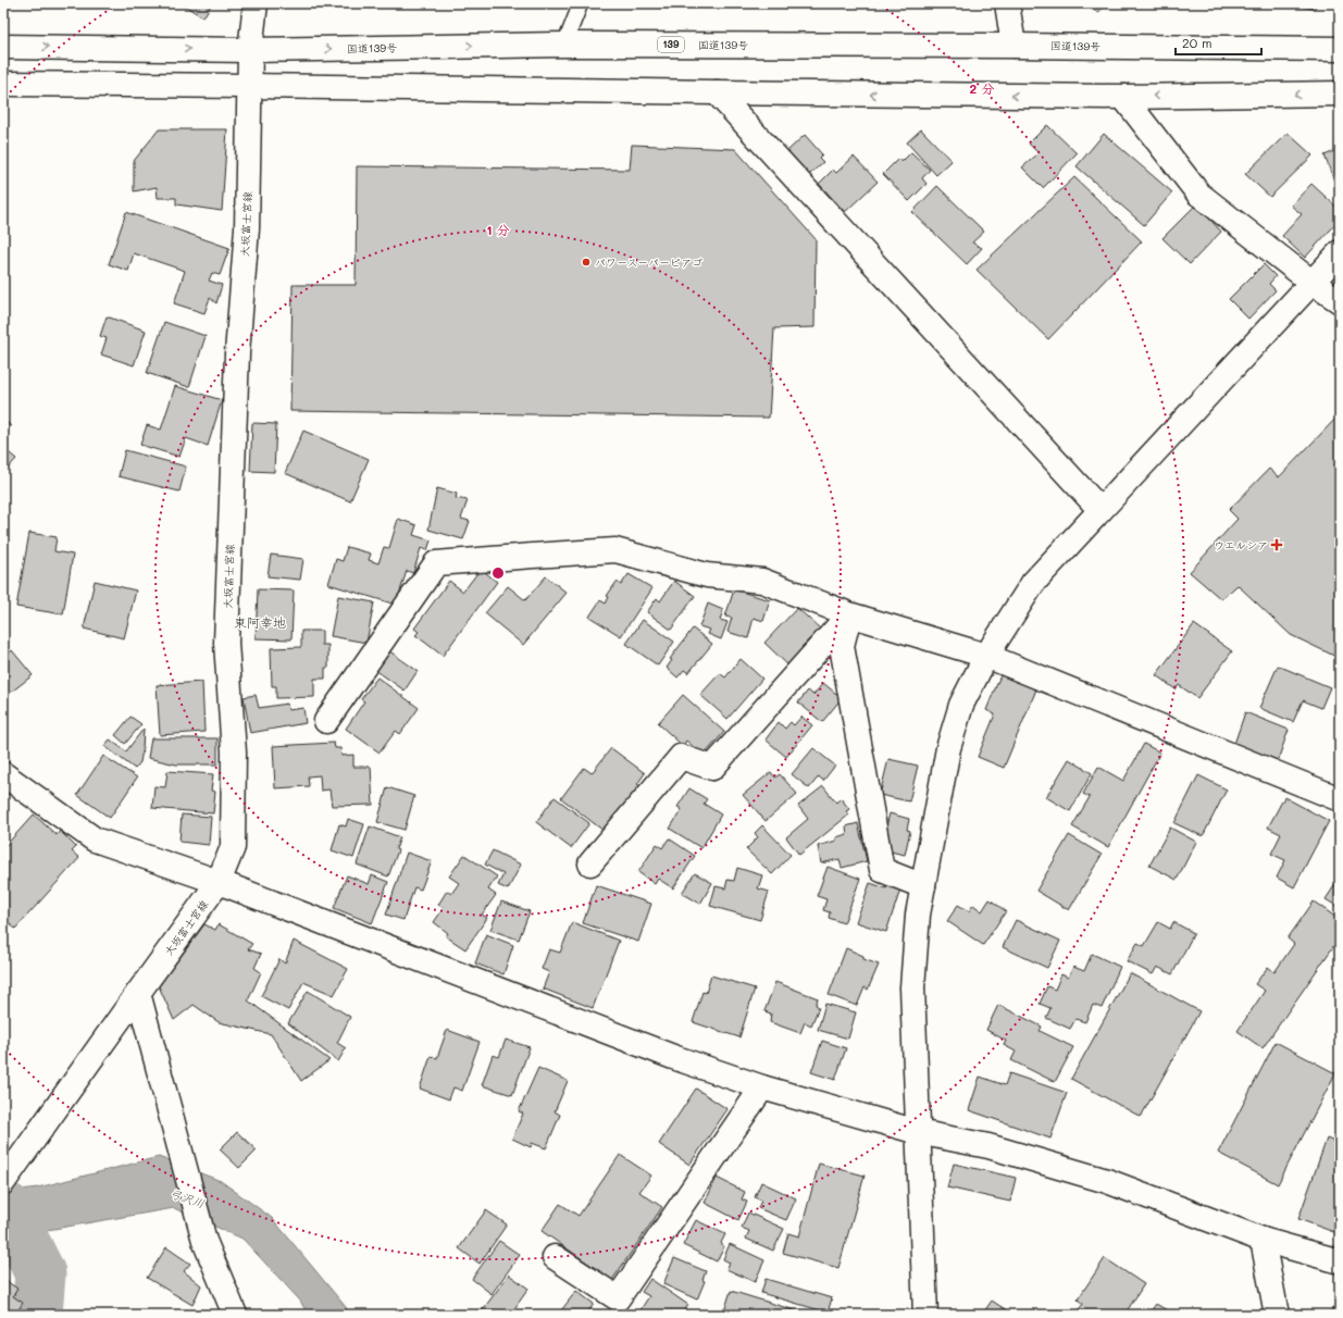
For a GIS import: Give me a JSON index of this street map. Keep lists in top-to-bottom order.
{
  "streets": {
    "main road": ["139", "国道139号", "大坂富士宮線"]
  },
  "crossings": [
    ["国道139号", "大坂富士宮線"]
  ],
  "districts": ["東阿幸地"],
  "water": ["弓沢川"],
  "places": {
    "other": ["パワースーパーピアゴ"],
    "health": ["ウエルシア"]
  },
  "scale_bar": "20 m",
  "rings": ["2 分", "1 分"]
}
